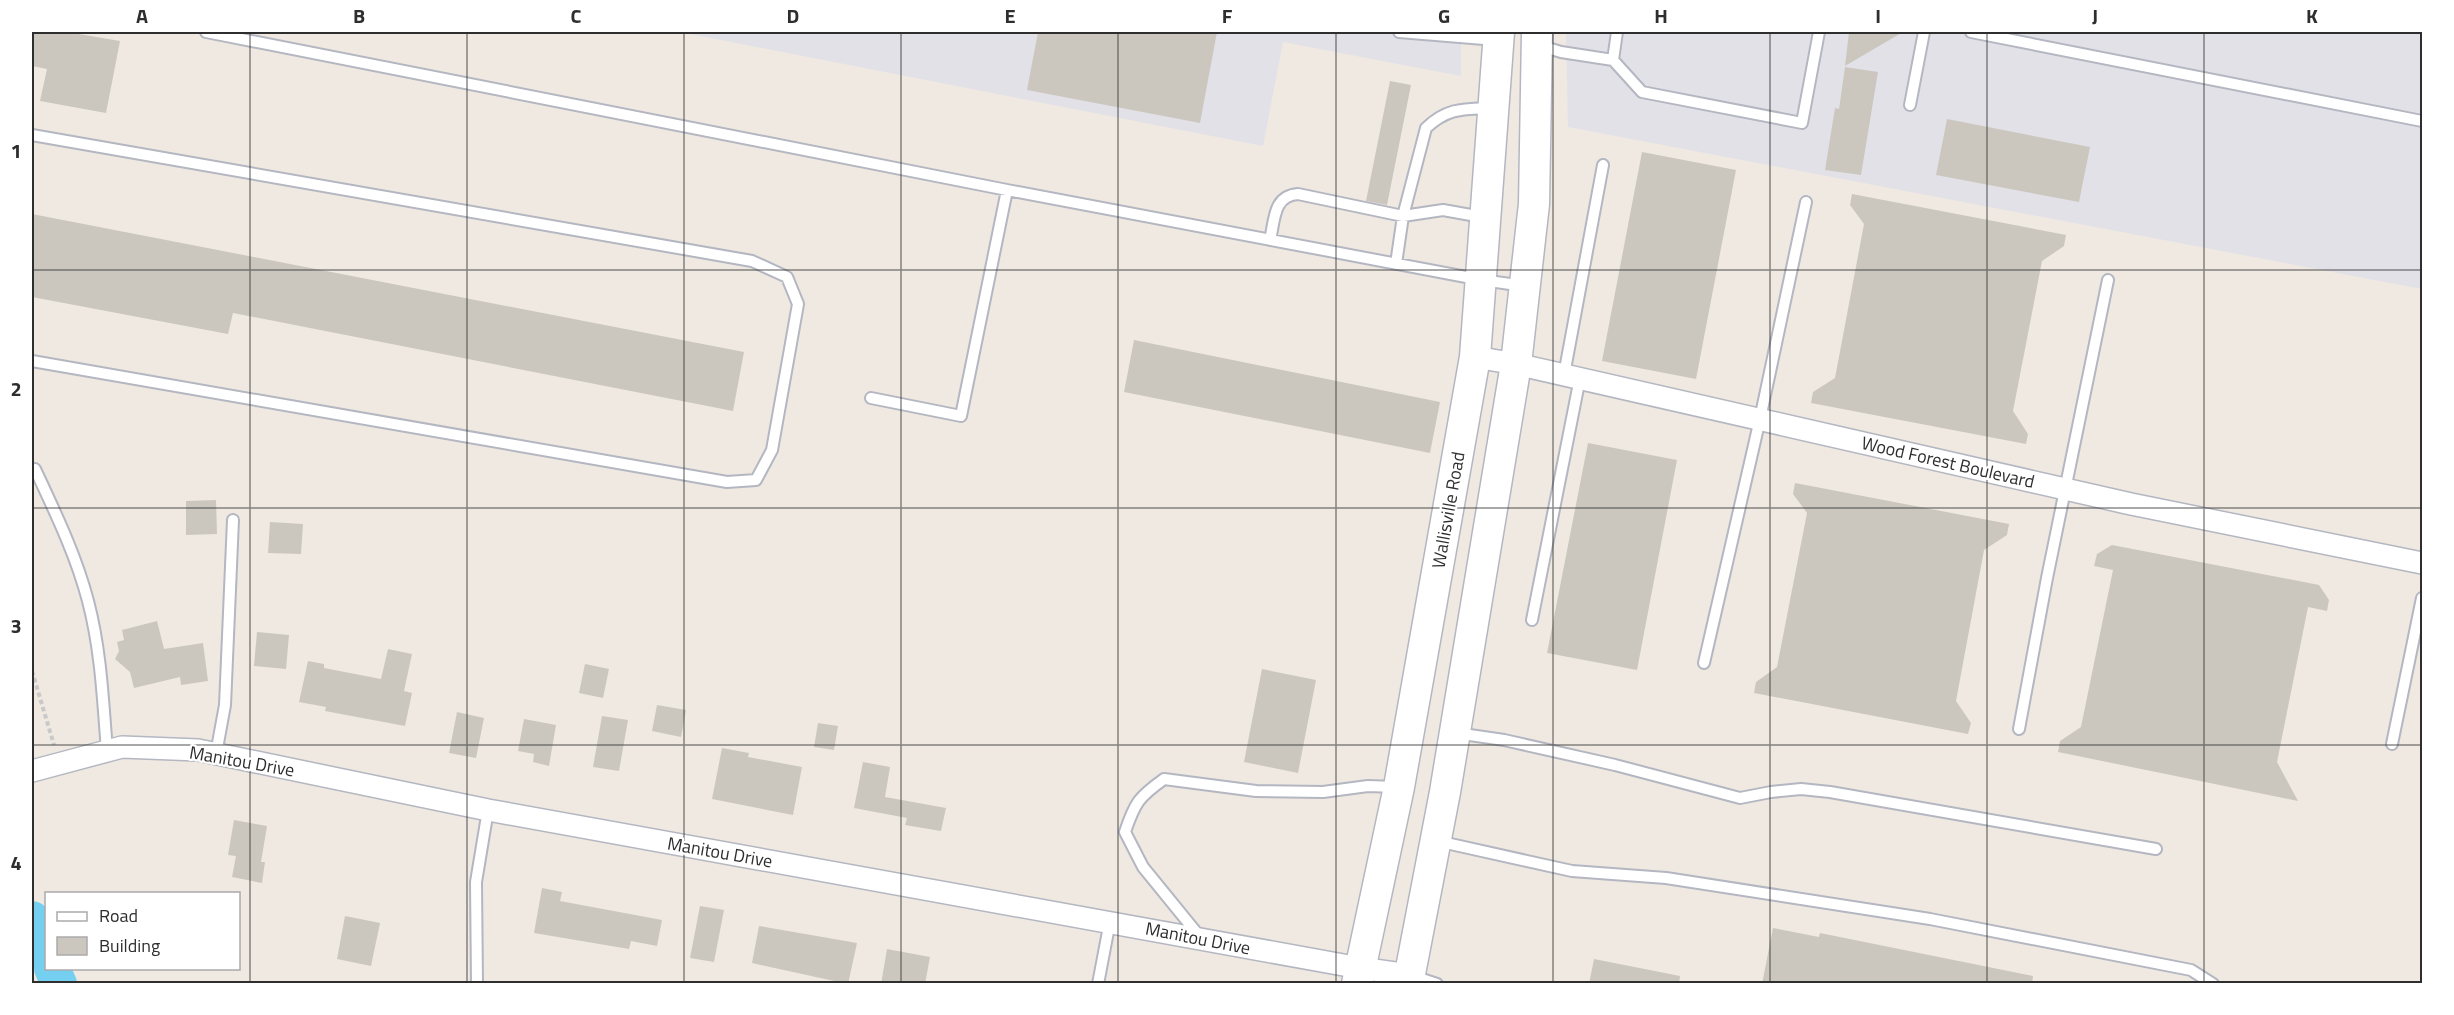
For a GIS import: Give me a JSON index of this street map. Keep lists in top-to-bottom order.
{
  "streets": {
    "main road": ["Wallisville Road"],
    "street": ["Wood Forest Boulevard", "Manitou Drive"]
  },
  "crossings": [
    ["Wood Forest Boulevard", "Wallisville Road"],
    ["Wallisville Road", "Manitou Drive"]
  ],
  "legend": ["Road", "Building"],
  "grid": {
    "columns": [
      "A",
      "B",
      "C",
      "D",
      "E",
      "F",
      "G",
      "H",
      "I",
      "J",
      "K"
    ],
    "rows": [
      "1",
      "2",
      "3",
      "4"
    ]
  }
}
